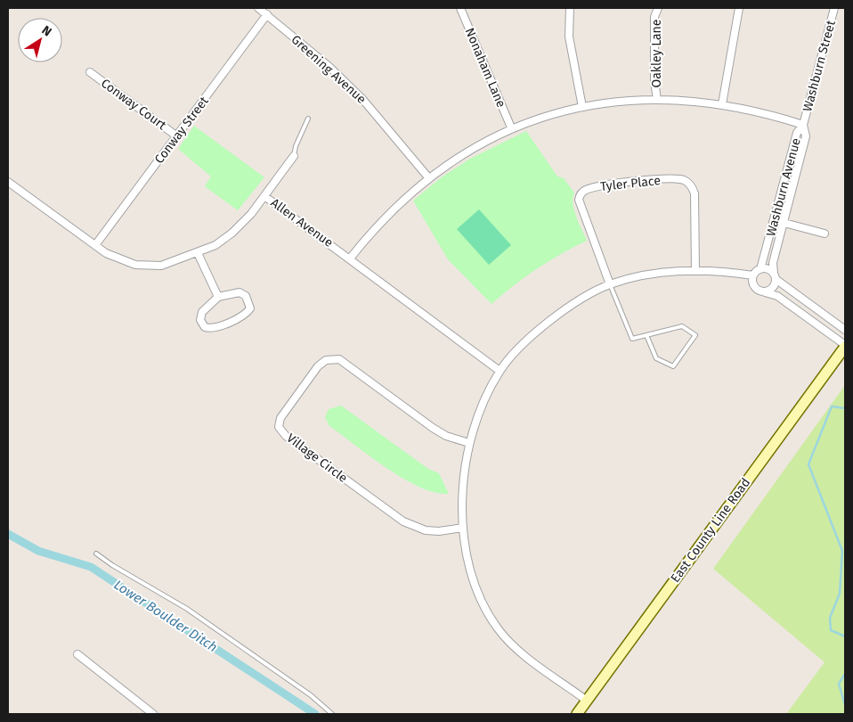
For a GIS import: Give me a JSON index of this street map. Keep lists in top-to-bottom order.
{
  "streets": {
    "main road": ["East County Line Road"],
    "street": [
      "Oakley Lane",
      "Washburn Street",
      "Nonaham Lane",
      "Greening Avenue",
      "Conway Court",
      "Conway Street",
      "Tyler Place",
      "Washburn Avenue",
      "Allen Avenue",
      "Village Circle"
    ]
  },
  "crossings": [
    ["Washburn Street", "Washburn Avenue"],
    ["Greening Avenue", "Conway Street"],
    ["Conway Court", "Conway Street"],
    ["Conway Street", "Allen Avenue"]
  ],
  "water": ["Lower Boulder Ditch"],
  "north": "top right"
}
